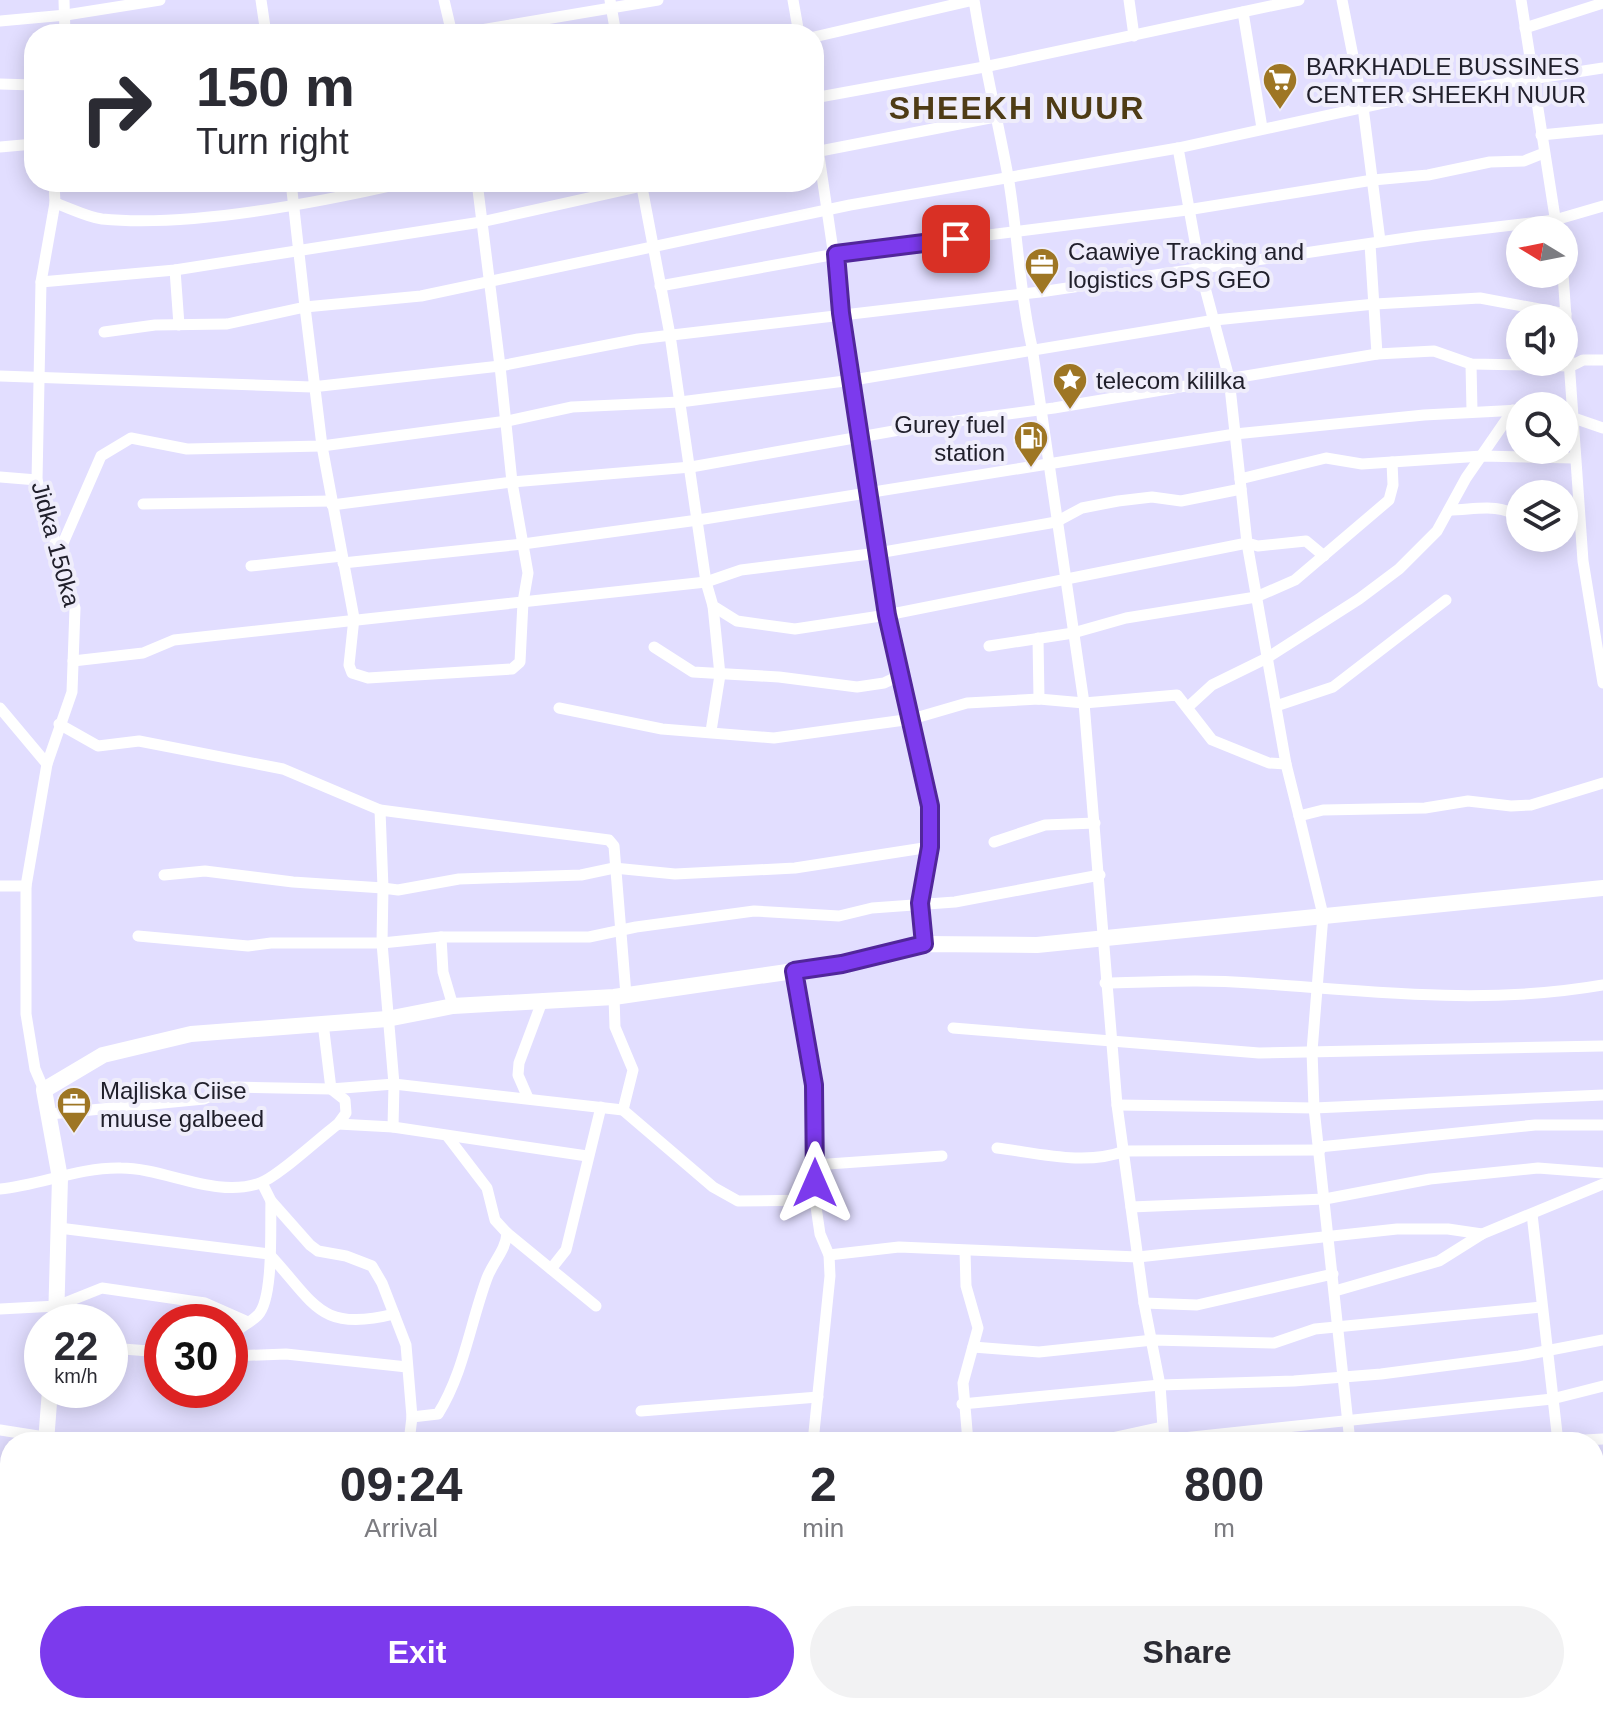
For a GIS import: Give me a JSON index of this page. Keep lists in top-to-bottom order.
{
  "streets": {
    "street": ["Jidka 150ka"]
  },
  "districts": ["SHEEKH NUUR"],
  "places": {
    "supermarket": ["BARKHADLE BUSSINES CENTER SHEEKH NUUR"],
    "office": ["Caawiye Tracking and logistics GPS GEO", "Majliska Ciise muuse galbeed"],
    "place": ["telecom kililka"],
    "fuel station": ["Gurey fuel station"]
  },
  "north": "left",
  "page": {
    "turn": ["150 m", "Turn right"],
    "speed": "22 km/h",
    "limit": "30",
    "eta": [
      "09:24",
      "Arrival",
      "2",
      "min",
      "800",
      "m"
    ],
    "buttons": ["Exit", "Share"]
  }
}
